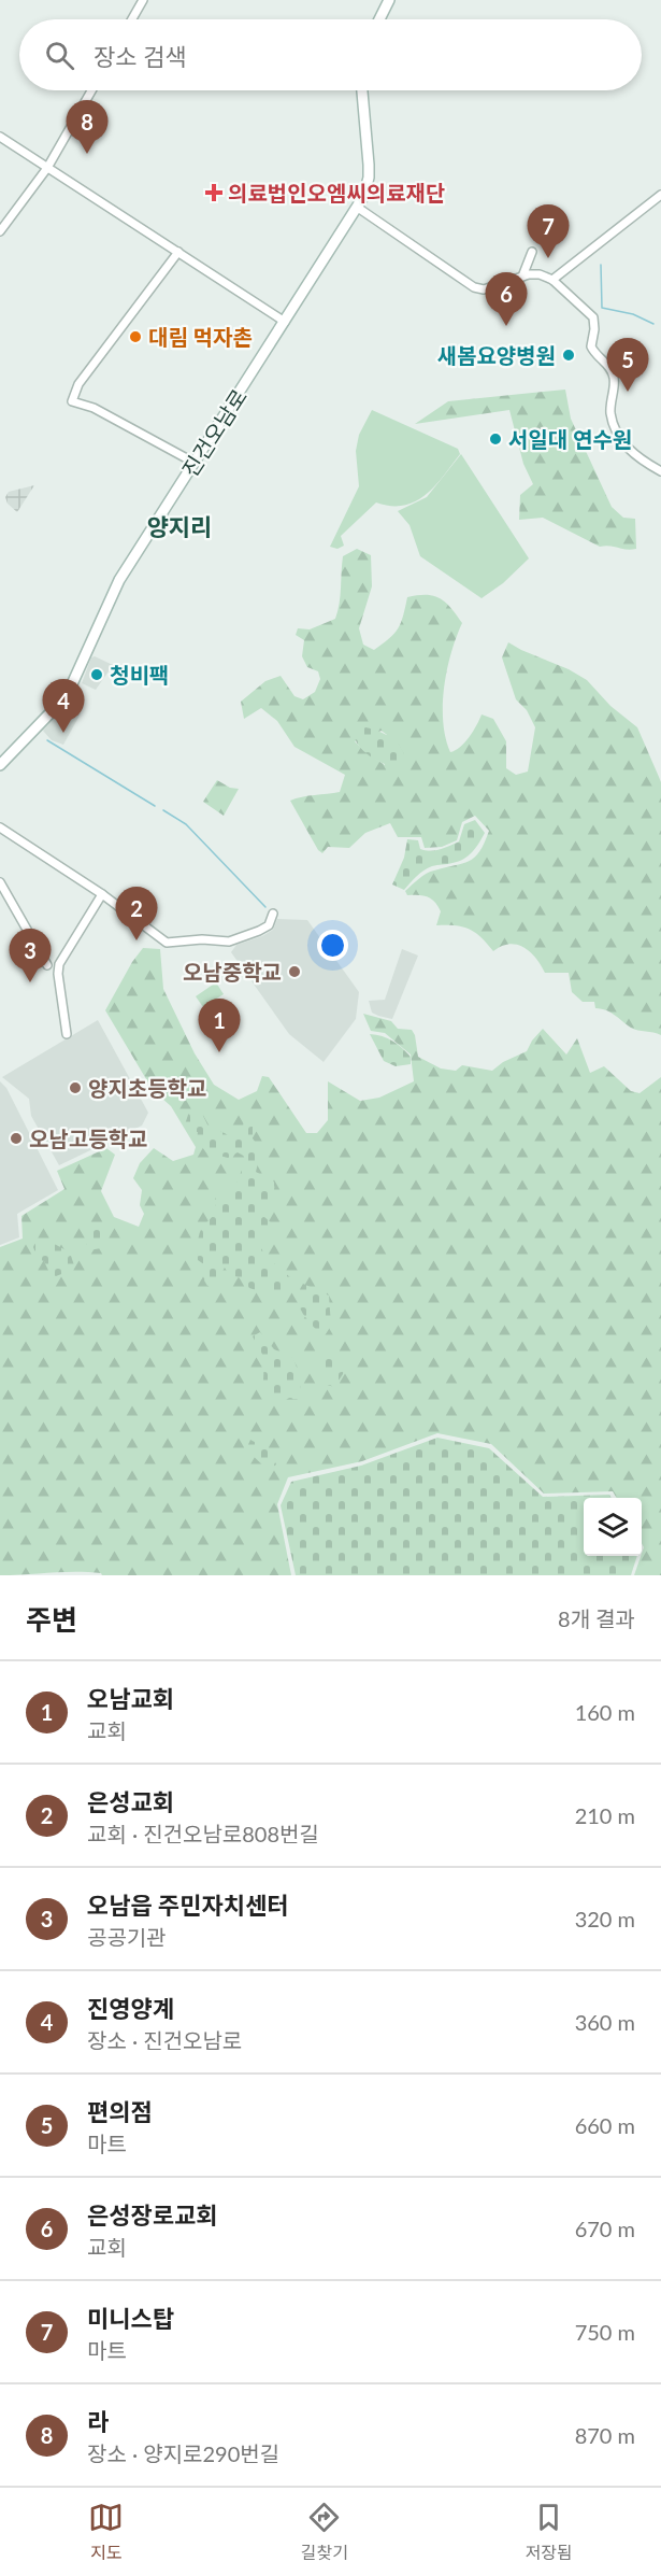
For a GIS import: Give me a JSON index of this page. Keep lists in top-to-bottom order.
{
  "streets": {
    "main road": ["진건오남로"]
  },
  "districts": ["양지리"],
  "places": {
    "health": ["의료법인오엠씨의료재단"],
    "other": [
      "대림 먹자촌",
      "새봄요양병원",
      "서일대 연수원",
      "청비팩",
      "오남중학교",
      "양지초등학교",
      "오남고등학교"
    ]
  },
  "page": {
    "search": "장소 검색",
    "pins": [
      "8",
      "7",
      "6",
      "5",
      "4",
      "2",
      "3",
      "1"
    ],
    "heading": ["주변", "8개 결과"],
    "list": [
      {
        "mark": "1",
        "name": "오남교회",
        "note": "교회",
        "value": "160 m"
      },
      {
        "mark": "2",
        "name": "은성교회",
        "note": "교회 · 진건오남로808번길",
        "value": "210 m"
      },
      {
        "mark": "3",
        "name": "오남읍 주민자치센터",
        "note": "공공기관",
        "value": "320 m"
      },
      {
        "mark": "4",
        "name": "진영양계",
        "note": "장소 · 진건오남로",
        "value": "360 m"
      },
      {
        "mark": "5",
        "name": "편의점",
        "note": "마트",
        "value": "660 m"
      },
      {
        "mark": "6",
        "name": "은성장로교회",
        "note": "교회",
        "value": "670 m"
      },
      {
        "mark": "7",
        "name": "미니스탑",
        "note": "마트",
        "value": "750 m"
      },
      {
        "mark": "8",
        "name": "라",
        "note": "장소 · 양지로290번길",
        "value": "870 m"
      }
    ],
    "nav": ["지도", "길찾기", "저장됨"]
  }
}
